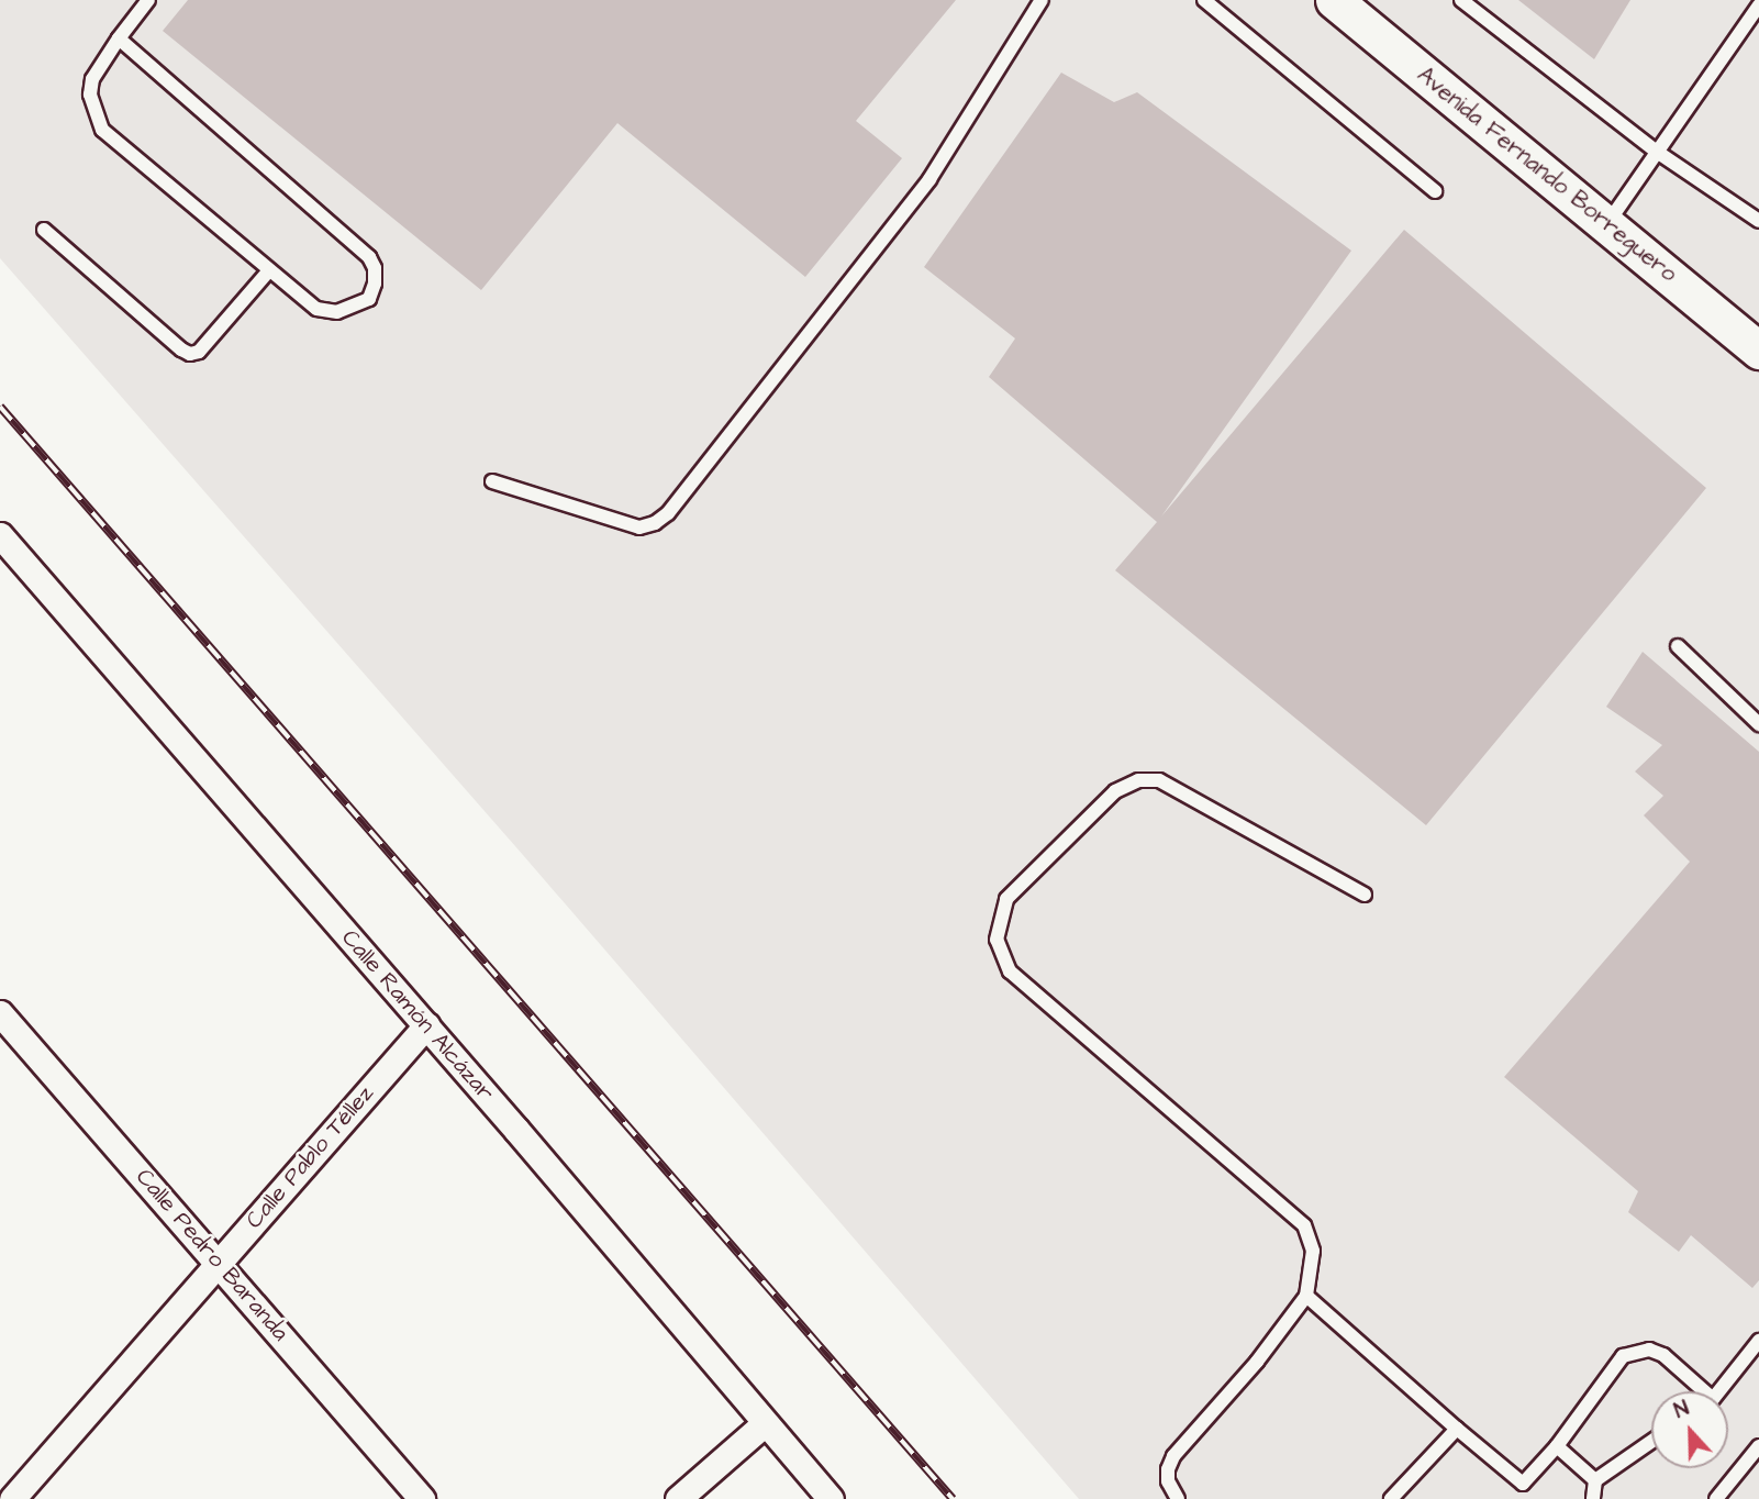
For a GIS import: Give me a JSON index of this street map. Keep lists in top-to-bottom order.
{
  "streets": {
    "main road": ["Avenida Fernando Borreguero"],
    "street": ["Calle Ramón Alcázar", "Calle Pablo Téllez", "Calle Pedro Baranda"]
  },
  "crossings": [
    ["Calle Ramón Alcázar", "Calle Pablo Téllez"],
    ["Calle Pablo Téllez", "Calle Pedro Baranda"]
  ],
  "north": "top"
}
